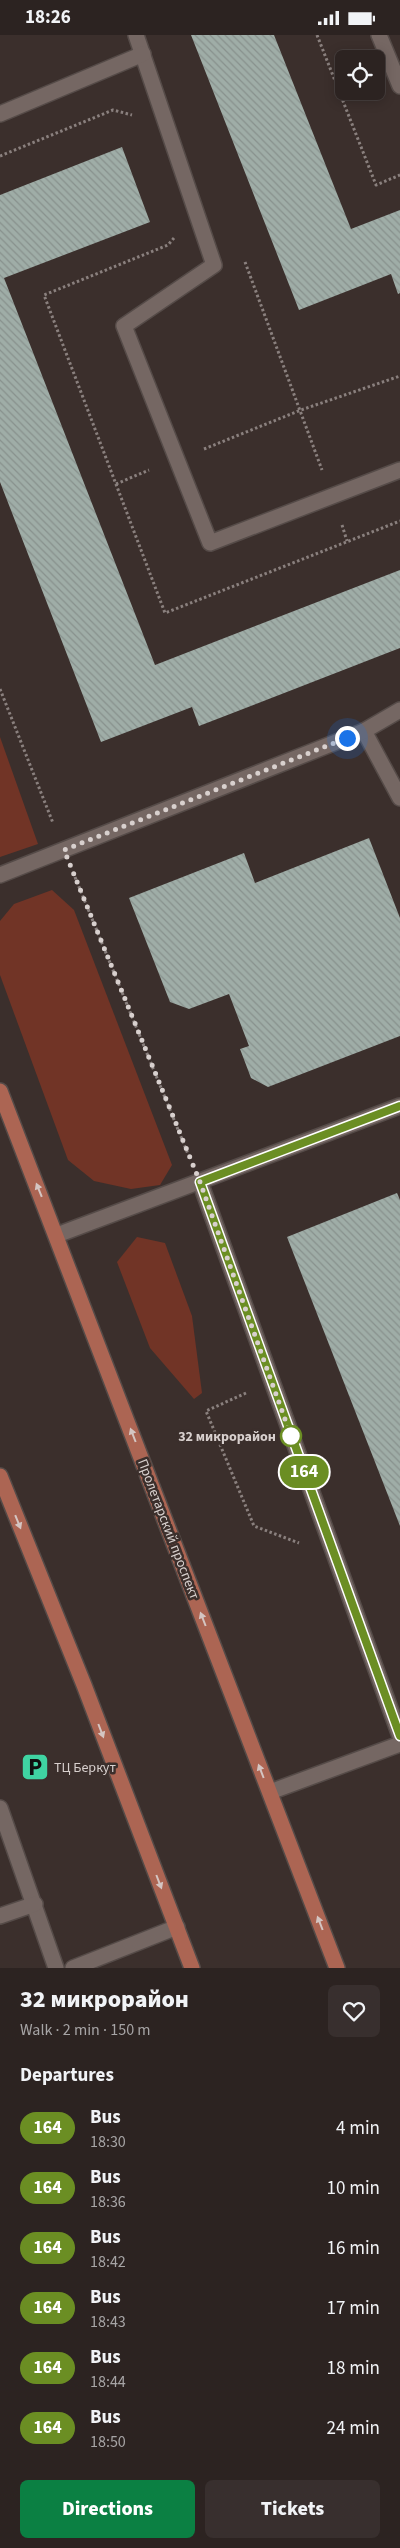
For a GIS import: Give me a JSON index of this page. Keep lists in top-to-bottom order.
{
  "streets": {
    "main road": ["Пролетарский проспект"]
  },
  "one_way": ["Пролетарский проспект"],
  "places": {
    "other": ["32 микрорайон"],
    "parking": ["ТЦ Беркут"]
  },
  "lines": ["bus line 164"],
  "page": {
    "status": "18:26",
    "on_map": "164",
    "heading": [
      ["32 микрорайон", "Walk · 2 min · 150 m"],
      "Departures"
    ],
    "list": [
      {
        "mark": "164",
        "name": "Bus",
        "note": "18:30",
        "value": "4 min"
      },
      {
        "mark": "164",
        "name": "Bus",
        "note": "18:36",
        "value": "10 min"
      },
      {
        "mark": "164",
        "name": "Bus",
        "note": "18:42",
        "value": "16 min"
      },
      {
        "mark": "164",
        "name": "Bus",
        "note": "18:43",
        "value": "17 min"
      },
      {
        "mark": "164",
        "name": "Bus",
        "note": "18:44",
        "value": "18 min"
      },
      {
        "mark": "164",
        "name": "Bus",
        "note": "18:50",
        "value": "24 min"
      }
    ],
    "buttons": ["Directions", "Tickets"]
  }
}
